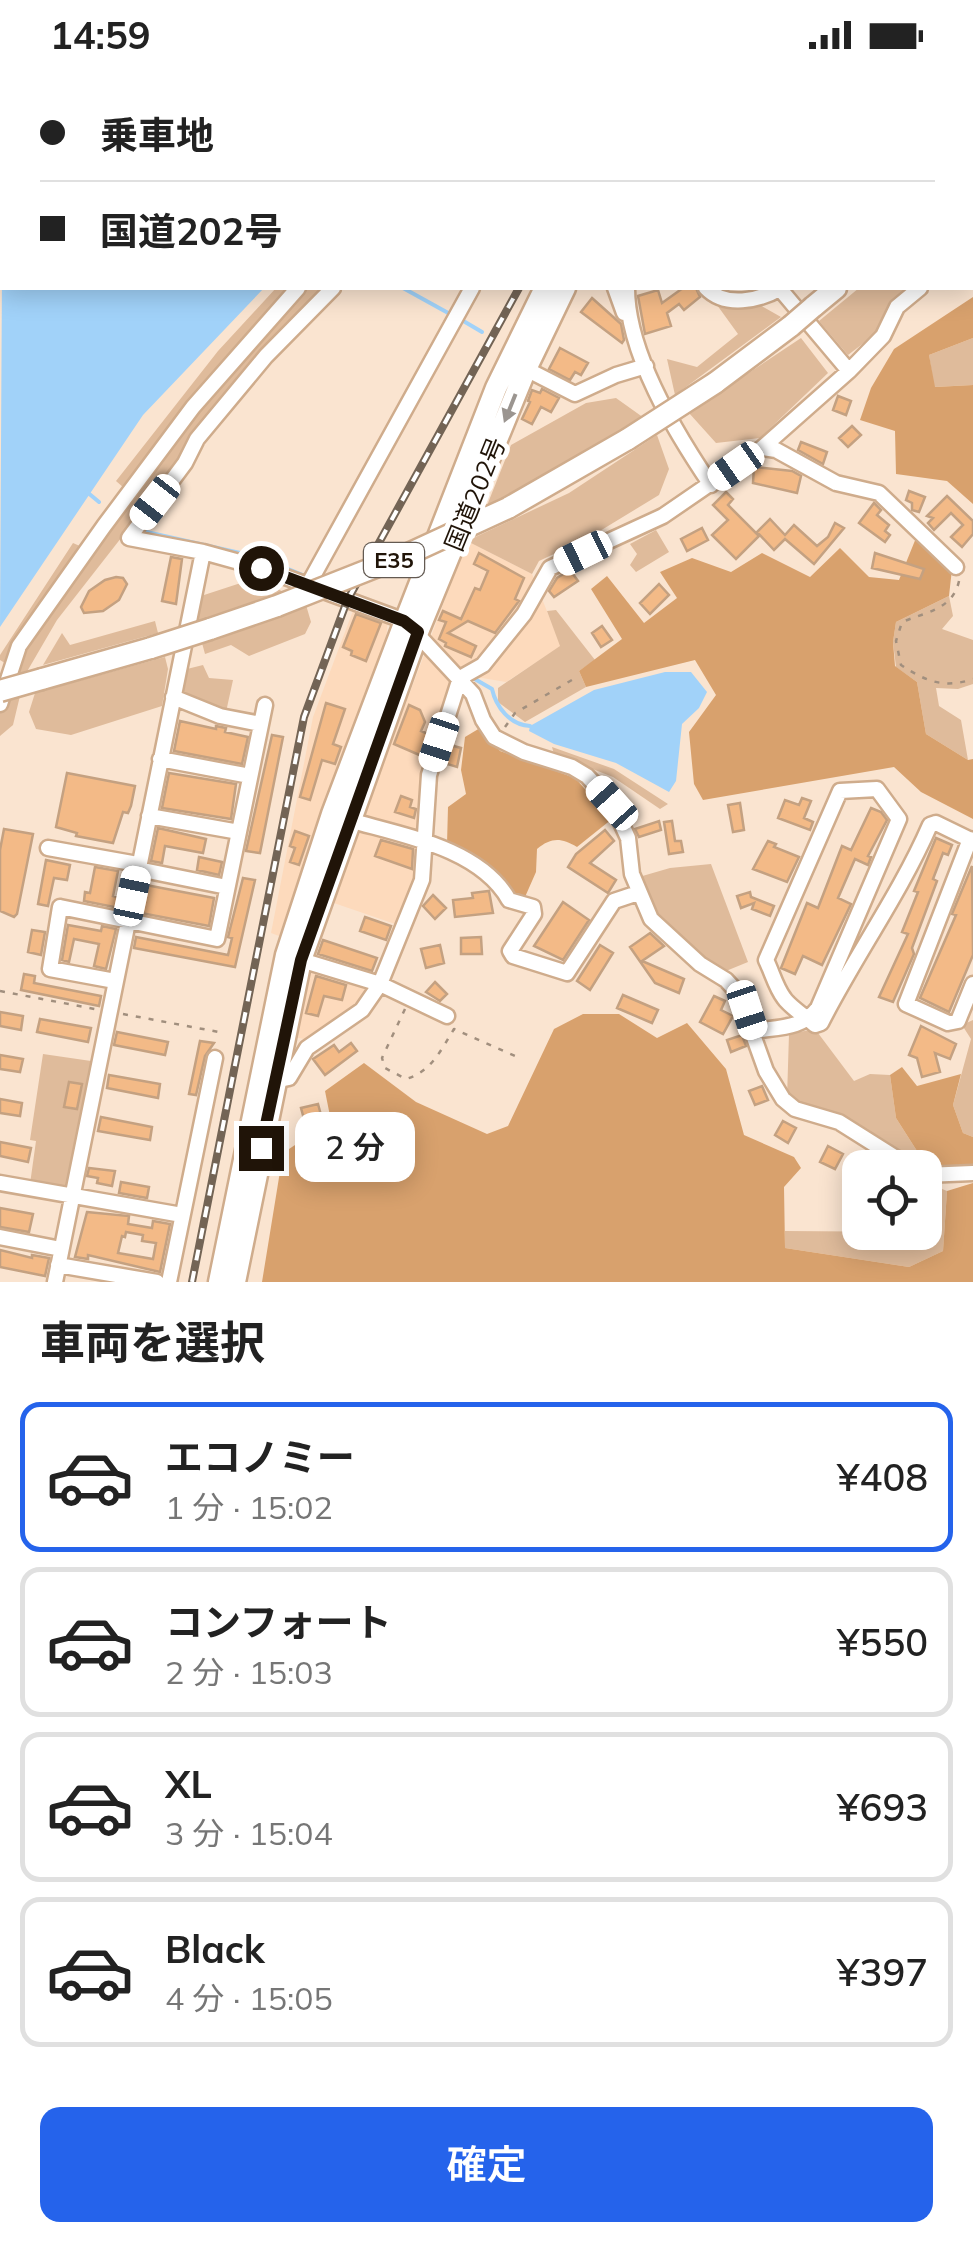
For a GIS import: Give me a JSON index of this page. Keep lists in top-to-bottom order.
{
  "streets": {
    "highway": ["国道202号", "E35"]
  },
  "page": {
    "status": "14:59",
    "banner": ["乗車地", "国道202号"],
    "bubble": "2 分",
    "heading": "車両を選択",
    "list": [
      {
        "name": "エコノミー",
        "note": "1 分 · 15:02",
        "value": "¥408"
      },
      {
        "name": "コンフォート",
        "note": "2 分 · 15:03",
        "value": "¥550"
      },
      {
        "name": "XL",
        "note": "3 分 · 15:04",
        "value": "¥693"
      },
      {
        "name": "Black",
        "note": "4 分 · 15:05",
        "value": "¥397"
      }
    ],
    "buttons": "確定"
  }
}
